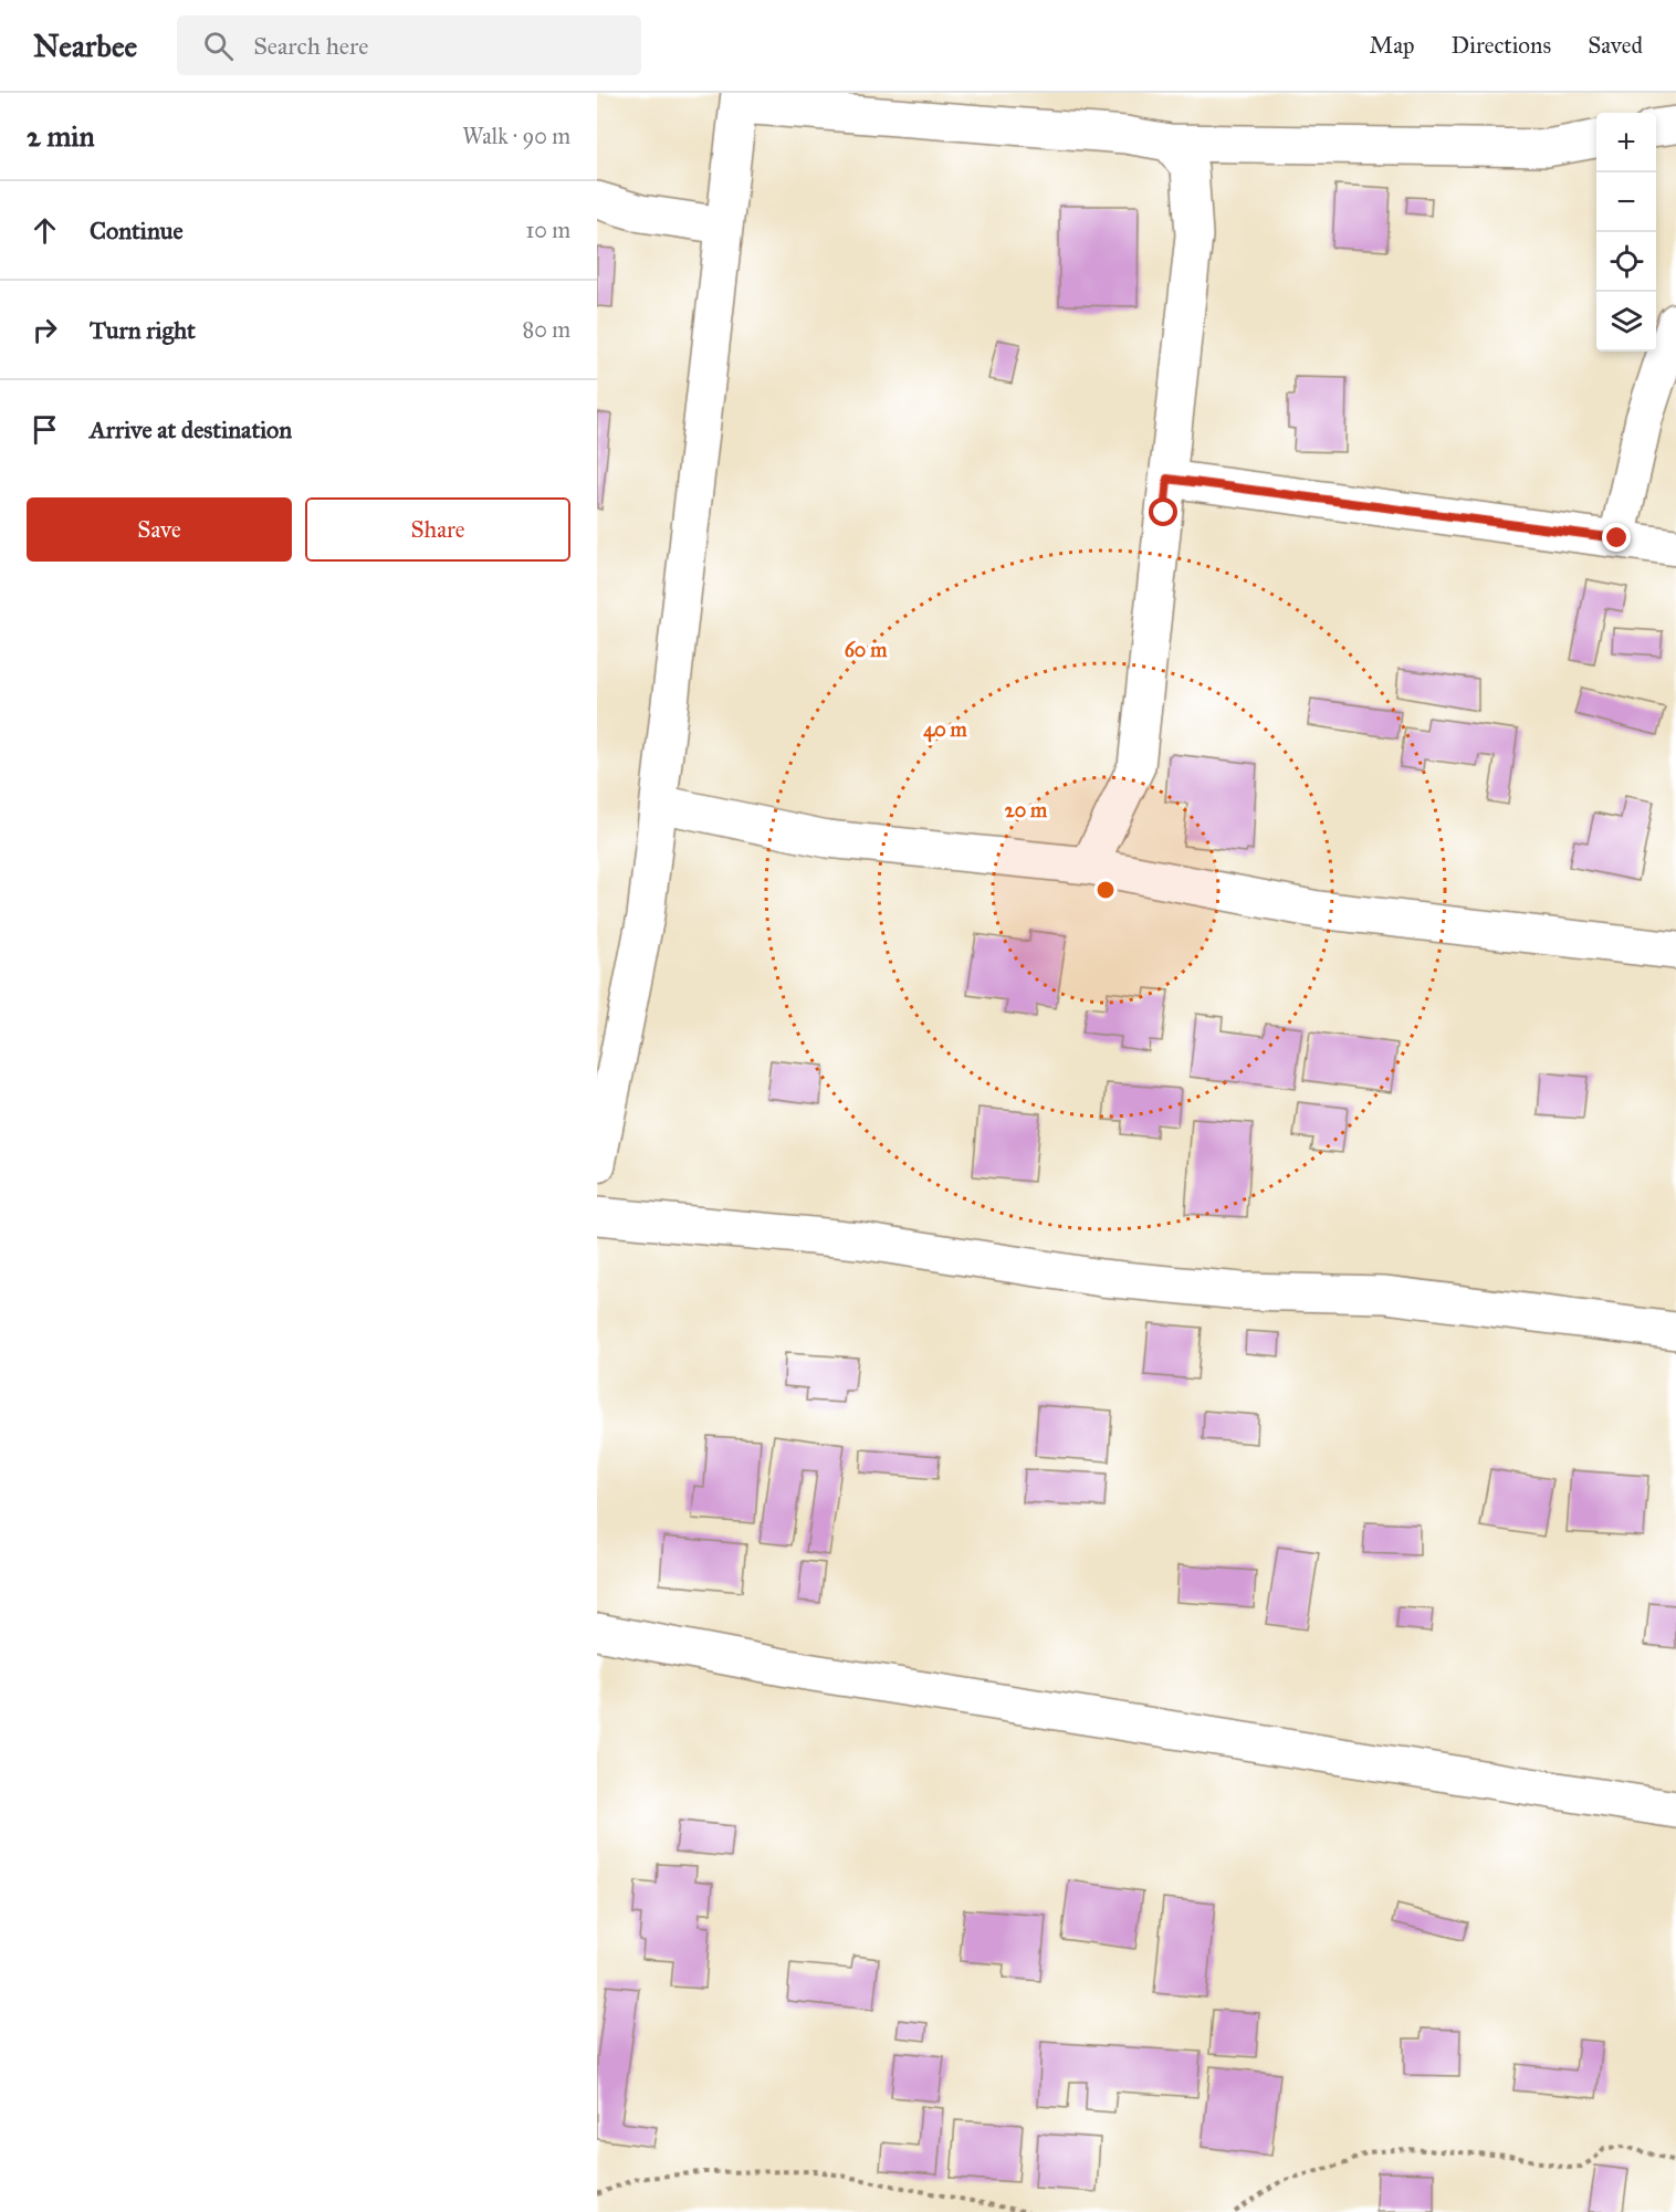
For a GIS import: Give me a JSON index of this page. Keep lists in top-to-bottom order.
{
  "page": {
    "header": "Nearbee",
    "search": "Search here",
    "nav": ["Map", "Directions", "Saved"],
    "heading": ["2 min", "Walk · 90 m"],
    "map_buttons": ["+", "−"],
    "list": [
      ["Continue", "10 m"],
      ["Turn right", "80 m"],
      "Arrive at destination"
    ],
    "buttons": ["Save", "Share"]
  },
  "rings": ["60 m", "40 m", "20 m"]
}
